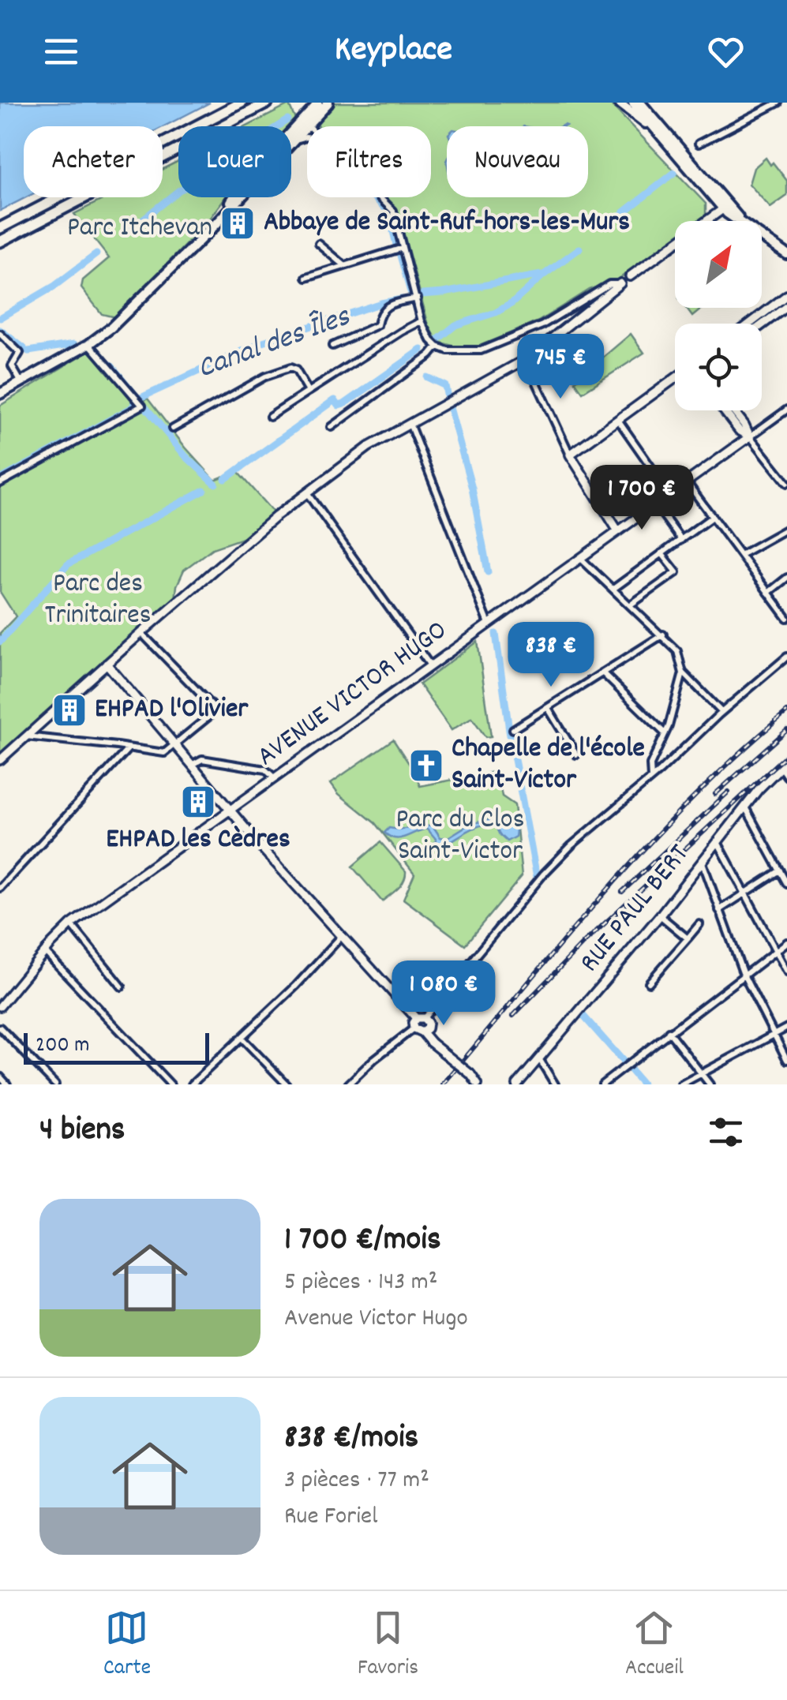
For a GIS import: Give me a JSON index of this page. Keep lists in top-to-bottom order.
{
  "streets": {
    "street": ["AVENUE VICTOR HUGO", "RUE PAUL BERT"]
  },
  "water": ["Canal des Îles"],
  "parks": ["Parc Itchevan", "Parc des Trinitaires", "Parc du Clos Saint-Victor"],
  "places": {
    "building": ["Abbaye de Saint-Ruf-hors-les-Murs", "EHPAD l'Olivier", "EHPAD les Cèdres"],
    "church": ["Chapelle de l'école Saint-Victor"]
  },
  "scale_bar": "200 m",
  "north": "top right",
  "page": {
    "header": "Keyplace",
    "chip": [
      "Acheter",
      "Louer",
      "Filtres",
      "Nouveau"
    ],
    "price": [
      "745 €",
      "1 700 €",
      "838 €",
      "1 080 €"
    ],
    "scale": "200 m",
    "heading": "4 biens",
    "list": [
      {
        "name": "1 700 €/mois",
        "note": "5 pièces · 143 m² · Avenue Victor Hugo"
      },
      {
        "name": "838 €/mois",
        "note": "3 pièces · 77 m² · Rue Foriel"
      }
    ],
    "tabs": ["Carte", "Favoris", "Accueil"]
  }
}
